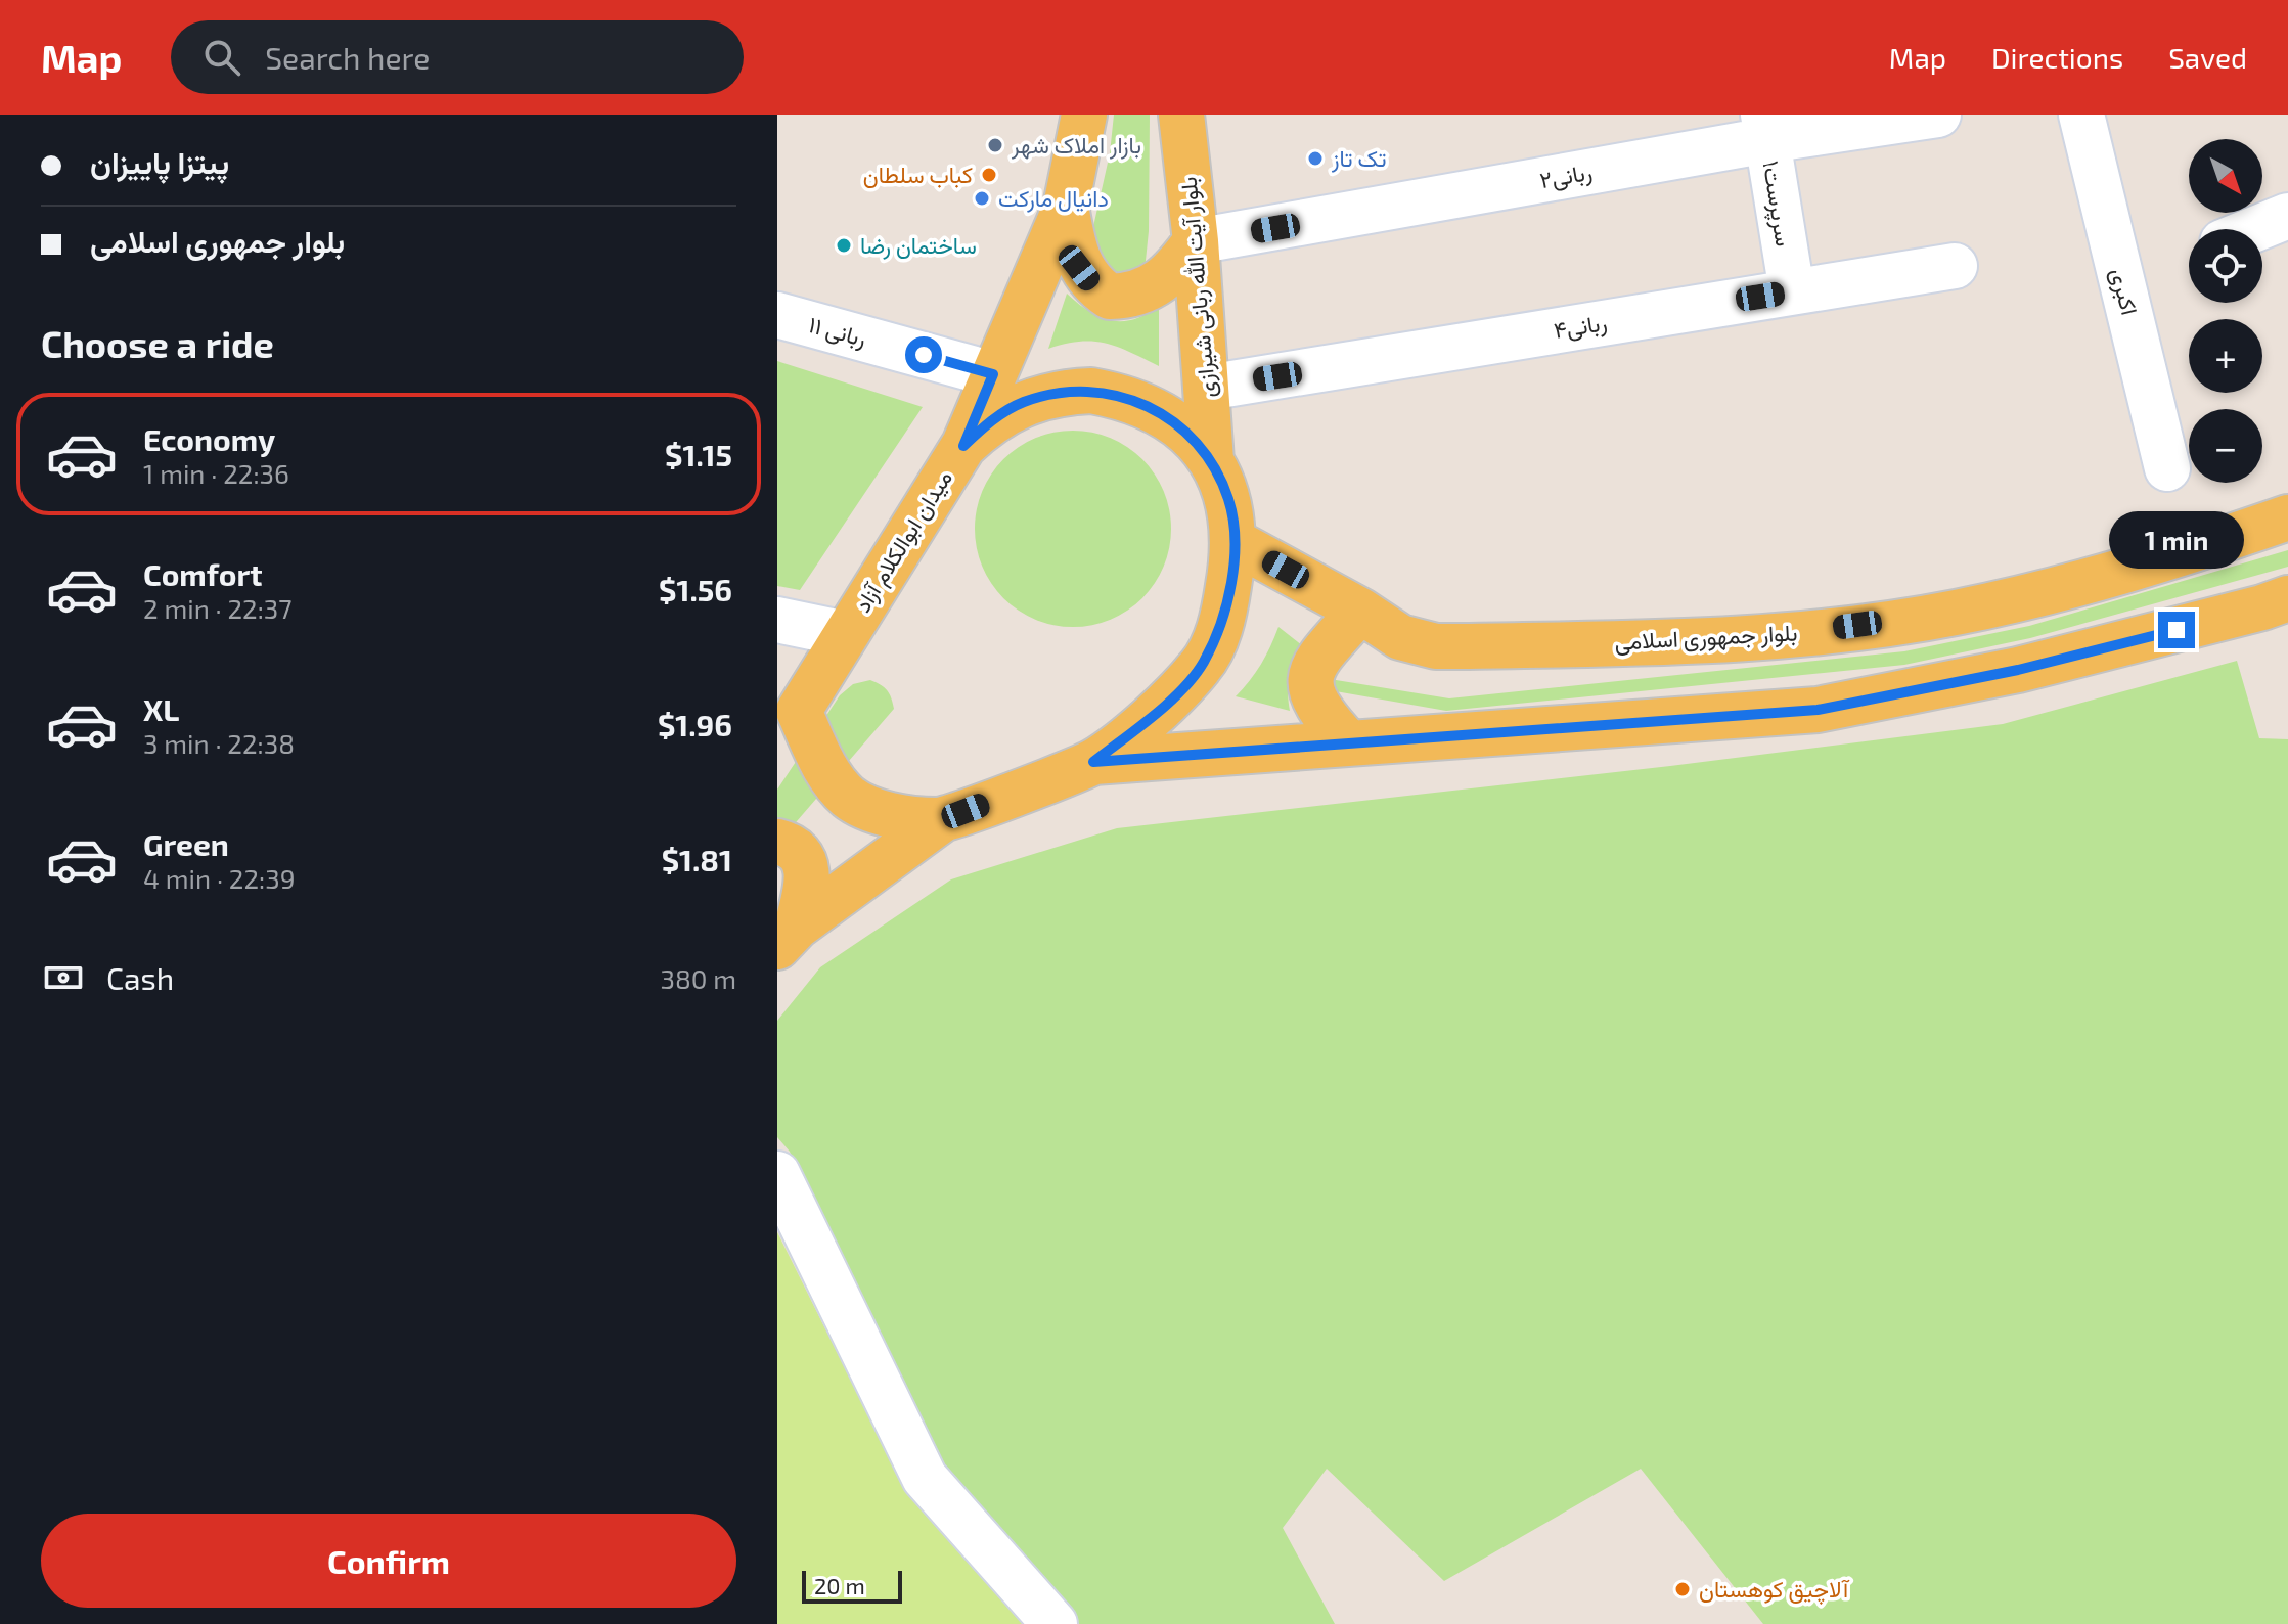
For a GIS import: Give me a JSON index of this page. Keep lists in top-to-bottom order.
{
  "streets": {
    "main road": ["بلوار آیت الله ربانی شیرازی", "میدان ابوالکلام آزاد", "بلوار جمهوری اسلامی"],
    "street": [
      "ربانی۲",
      "سرپرست۱",
      "اکبری",
      "ربانی۴",
      "ربانی ۱۱"
    ]
  },
  "crossings": [
    ["ربانی۲", "سرپرست۱"],
    ["ربانی۲", "بلوار آیت الله ربانی شیرازی"],
    ["سرپرست۱", "ربانی۴"],
    ["بلوار آیت الله ربانی شیرازی", "ربانی۴"],
    ["بلوار آیت الله ربانی شیرازی", "میدان ابوالکلام آزاد"],
    ["میدان ابوالکلام آزاد", "بلوار جمهوری اسلامی"]
  ],
  "places": [
    "بازار املاک شهر",
    "تک تاز",
    "کباب سلطان",
    "دانیال مارکت",
    "ساختمان رضا",
    "آلاچیق کوهستان"
  ],
  "scale_bar": "20 m",
  "north": "bottom right",
  "page": {
    "header": "Map",
    "search": "Search here",
    "nav": ["Map", "Directions", "Saved"],
    "banner": ["پیتزا پاییزان", "بلوار جمهوری اسلامی"],
    "map_buttons": ["+", "−"],
    "heading": "Choose a ride",
    "list": [
      {
        "name": "Economy",
        "note": "1 min · 22:36",
        "value": "$1.15"
      },
      {
        "name": "Comfort",
        "note": "2 min · 22:37",
        "value": "$1.56"
      },
      {
        "name": "XL",
        "note": "3 min · 22:38",
        "value": "$1.96"
      },
      {
        "name": "Green",
        "note": "4 min · 22:39",
        "value": "$1.81"
      }
    ],
    "bubble": "1 min",
    "pay": ["Cash", "380 m"],
    "buttons": "Confirm",
    "scale": "20 m"
  }
}
